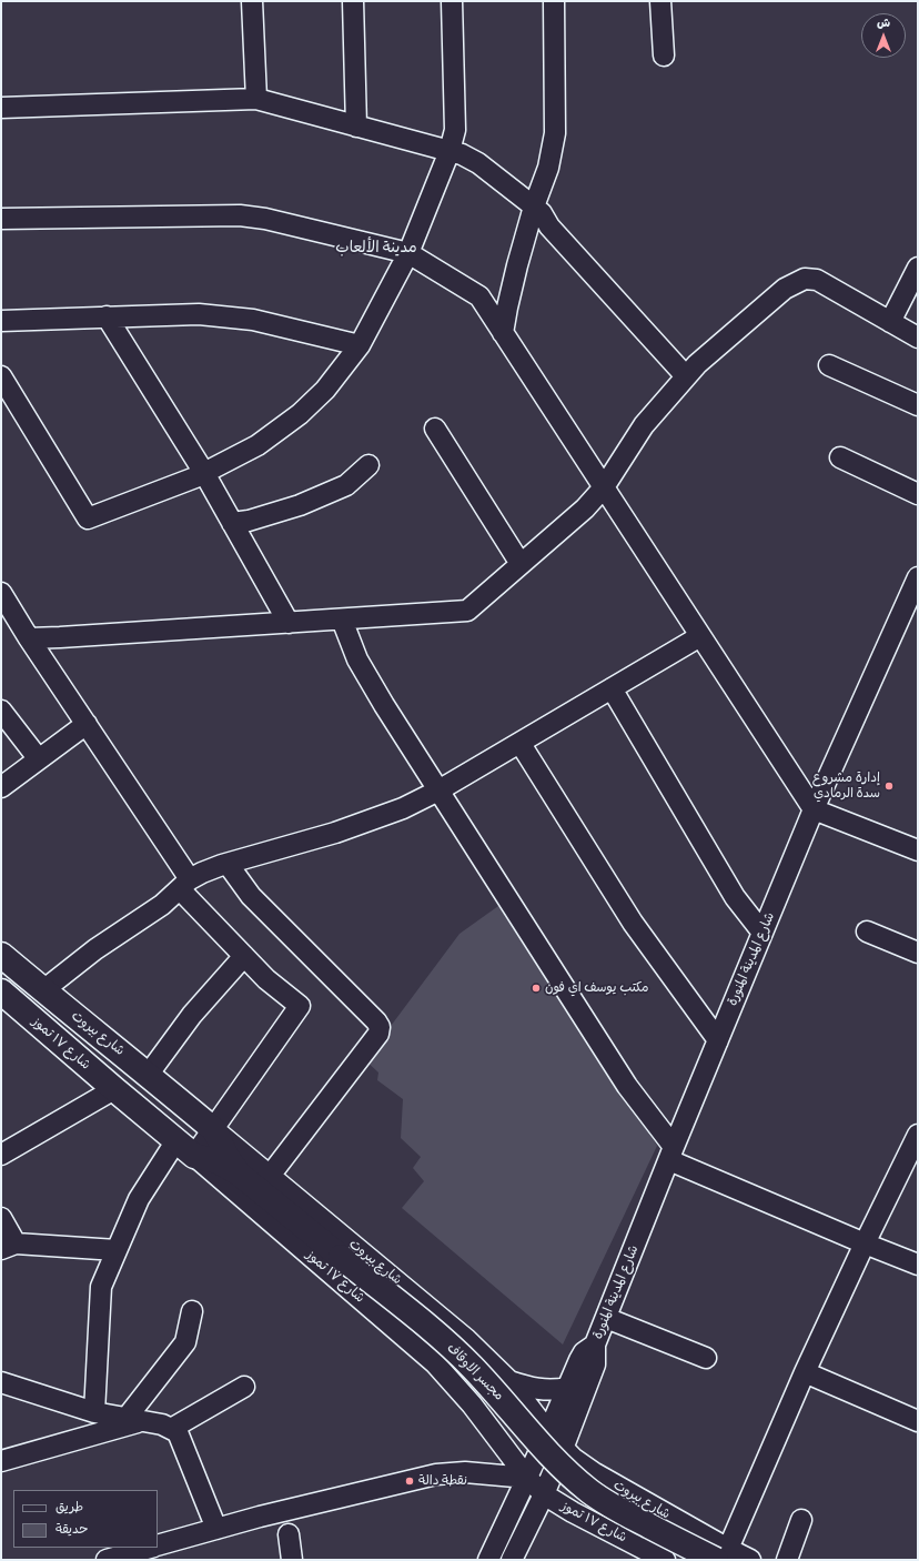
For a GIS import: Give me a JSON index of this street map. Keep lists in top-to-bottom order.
{
  "streets": {
    "main road": ["شارع بيروت", "شارع ١٧ تموز", "مجسر الاوقاف"],
    "street": ["شارع المدينة المنورة"]
  },
  "crossings": [
    ["شارع بيروت", "مجسر الاوقاف"],
    ["شارع ١٧ تموز", "مجسر الاوقاف"]
  ],
  "districts": ["مدينة الألعاب"],
  "places": ["إدارة مشروع سدة الرمادي", "مكتب يوسف اي فون", "نقطة دالة"],
  "legend": ["طريق", "حديقة"],
  "north": "top"
}
